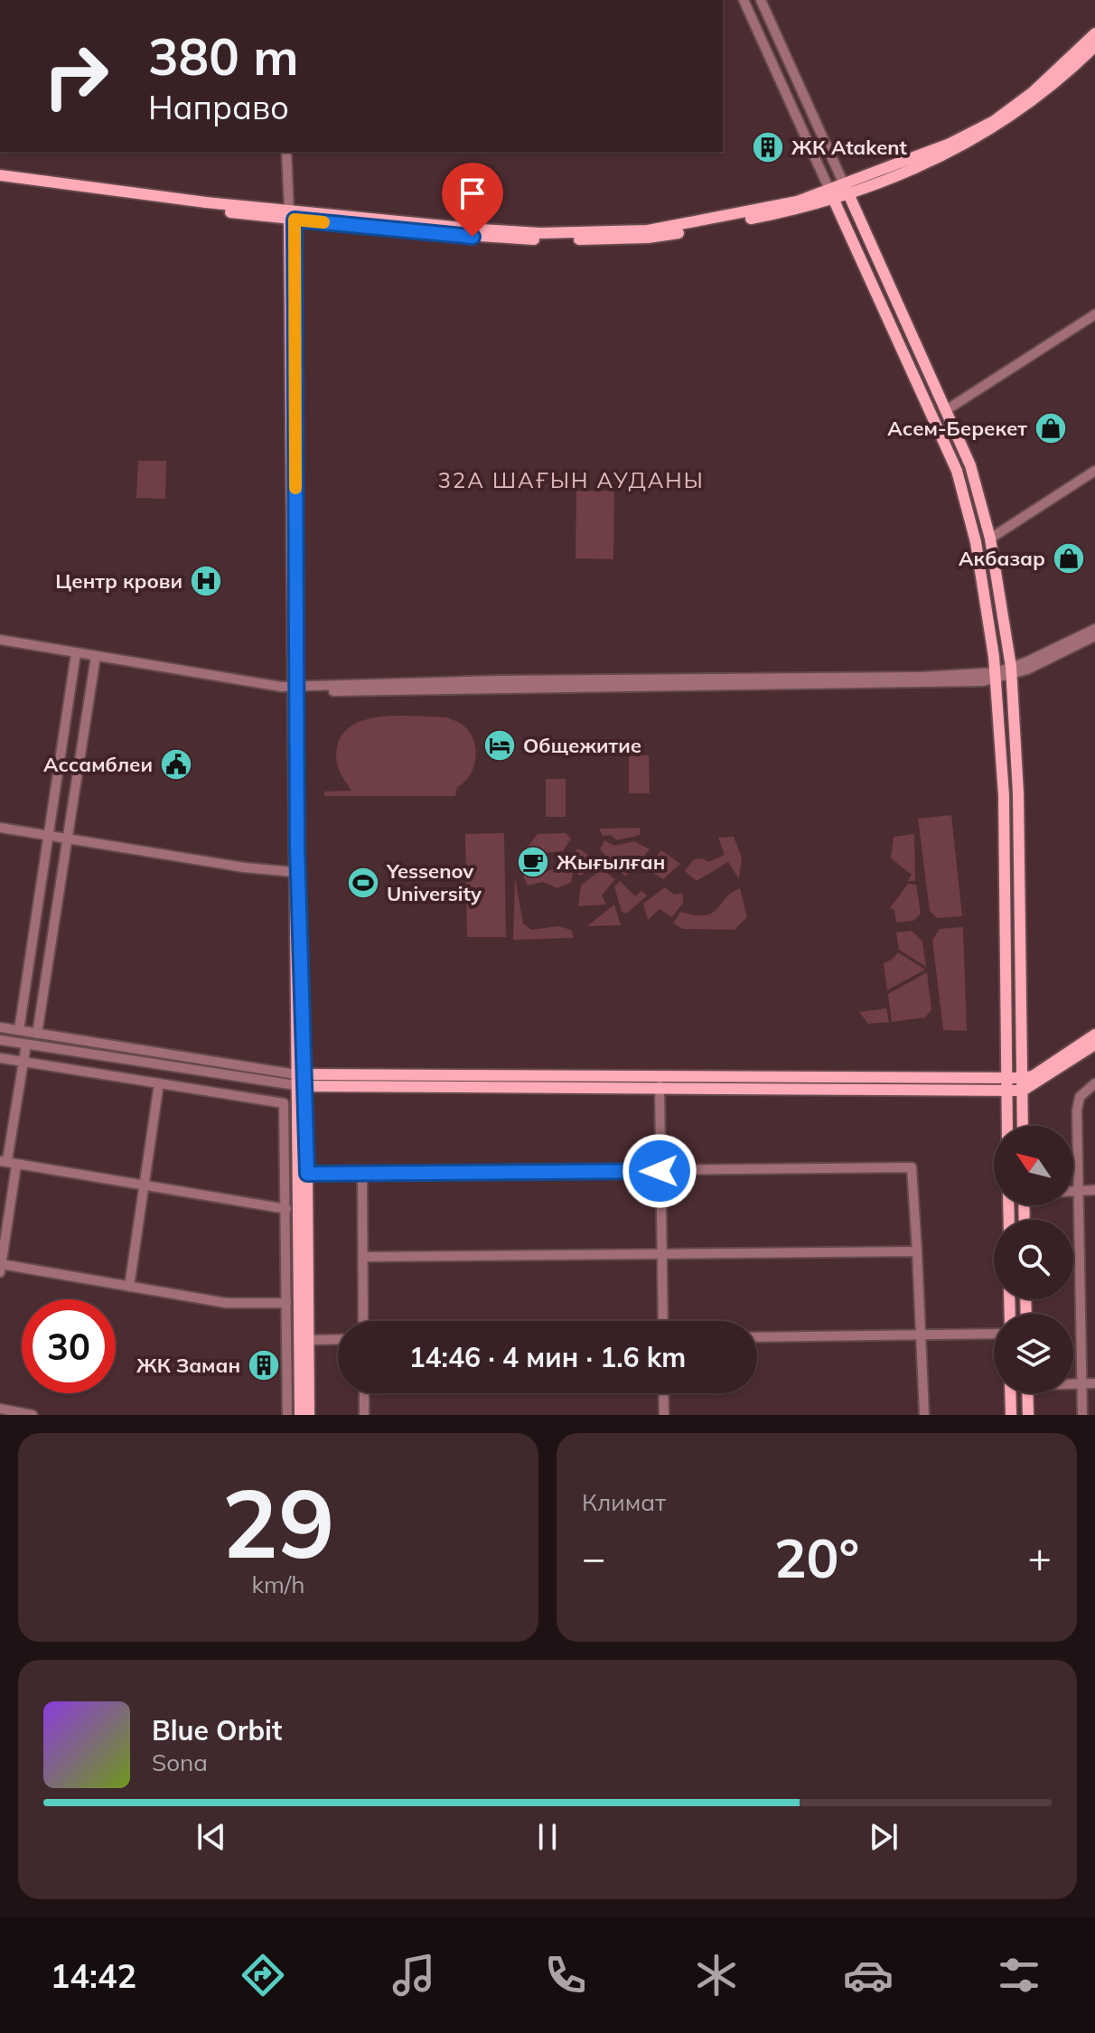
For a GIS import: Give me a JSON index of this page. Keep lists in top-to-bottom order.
{
  "districts": ["32А ШАҒЫН АУДАНЫ"],
  "places": {
    "building": ["ЖК Atakent", "ЖК Заман"],
    "shop": ["Асем-Берекет", "Акбазар"],
    "hospital": ["Центр крови"],
    "hotel": ["Общежитие"],
    "public building": ["Ассамблеи"],
    "cafe": ["Жығылған"],
    "sports": ["Yessenov University"]
  },
  "north": "top left",
  "page": {
    "turn": ["380 m", "Направо"],
    "limit": "30",
    "trip": "14:46 · 4 мин · 1.6 km",
    "tile": [
      ["29", "km/h"],
      "Климат"
    ],
    "heat": ["−", "20°", "+"],
    "song": ["Blue Orbit", "Sona"],
    "tabs": "14:42"
  }
}
